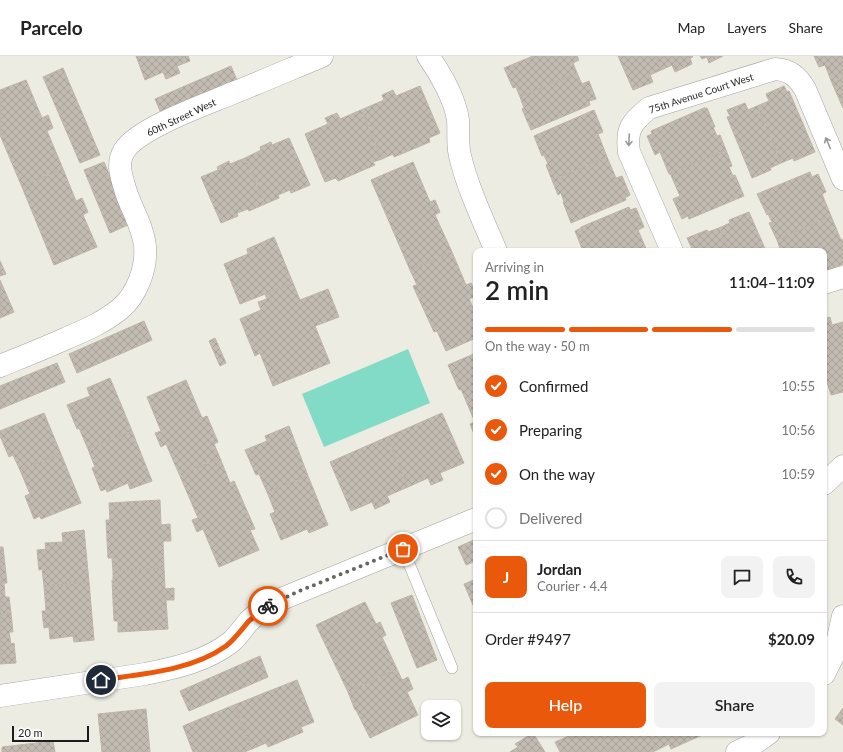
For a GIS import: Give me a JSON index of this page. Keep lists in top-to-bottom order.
{
  "streets": {
    "street": ["75th Avenue Court West", "60th Street West"]
  },
  "scale_bar": "20 m",
  "page": {
    "header": "Parcelo",
    "nav": ["Map", "Layers", "Share"],
    "heading": ["2 min", "Arriving in", "11:04–11:09"],
    "panel": [
      "Jordan",
      "Courier · 4.4",
      "Order #9497",
      "$20.09"
    ],
    "bar": "On the way · 50 m",
    "list": [
      ["Confirmed", "10:55"],
      ["Preparing", "10:56"],
      ["On the way", "10:59"],
      "Delivered"
    ],
    "round": "J",
    "buttons": ["Help", "Share"],
    "scale": "20 m"
  }
}
